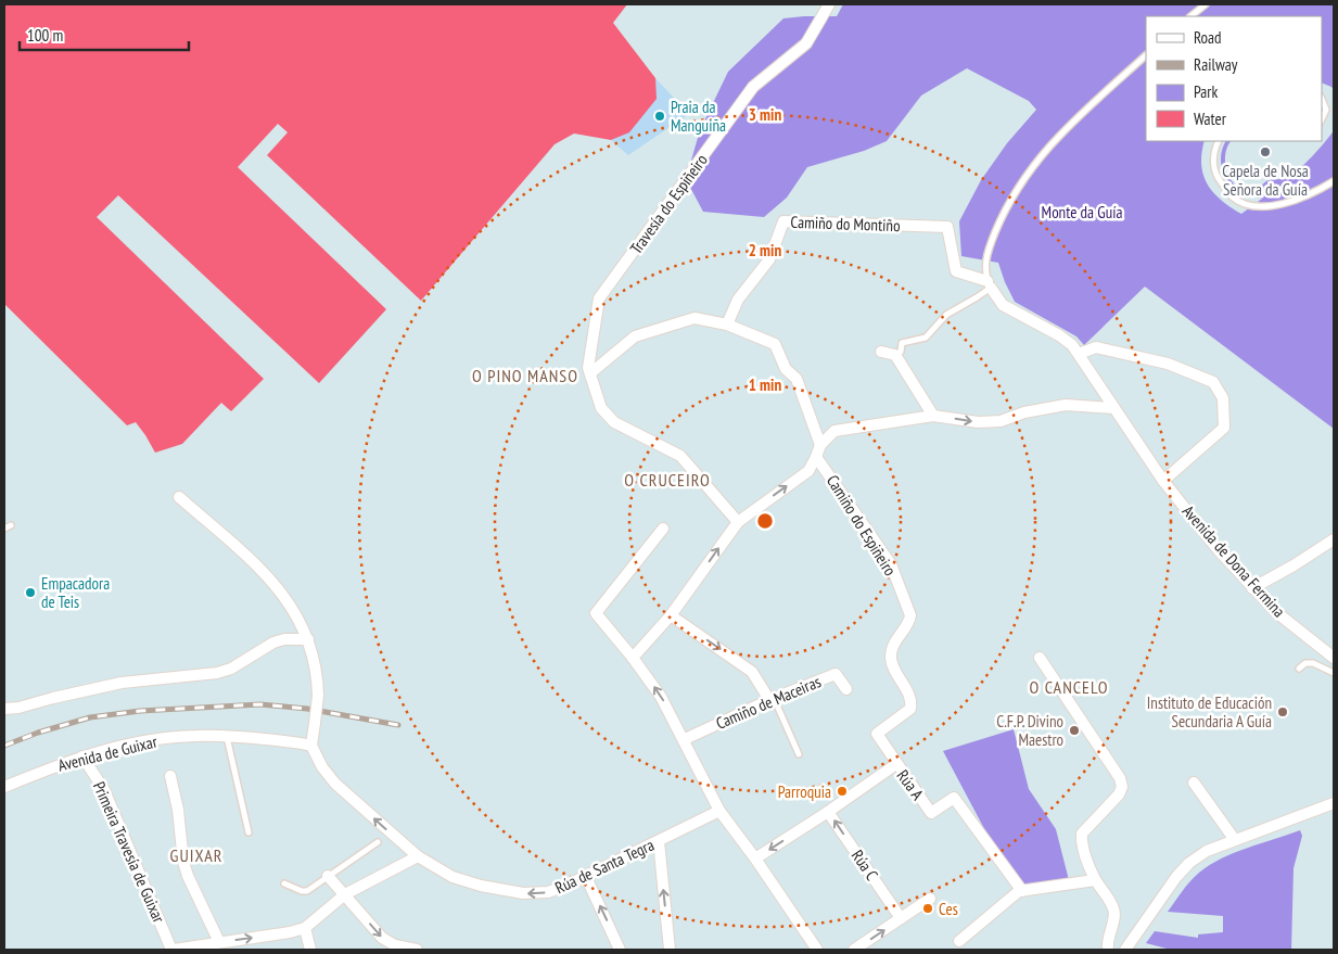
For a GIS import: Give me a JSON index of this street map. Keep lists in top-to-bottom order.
{
  "streets": {
    "street": [
      "Travesía do Espiñeiro",
      "Camiño do Montiño",
      "Camiño do Espiñeiro",
      "Avenida de Dona Fermina",
      "Camiño de Maceiras",
      "Avenida de Guixar",
      "Rúa A",
      "Primeira Travesía de Guixar",
      "Rúa C",
      "Rúa de Santa Tegra"
    ]
  },
  "crossings": [
    ["Travesía do Espiñeiro", "Camiño do Espiñeiro"],
    ["Camiño do Montiño", "Avenida de Dona Fermina"],
    ["Camiño do Espiñeiro", "Rúa A"],
    ["Avenida de Guixar", "Primeira Travesía de Guixar"],
    ["Avenida de Guixar", "Rúa de Santa Tegra"]
  ],
  "districts": [
    "O PINO MANSO",
    "O CRUCEIRO",
    "O CANCELO",
    "GUIXAR"
  ],
  "parks": ["Monte da Guía"],
  "places": [
    "Praia da Manguiña",
    "Capela de Nosa Señora da Guía",
    "Empacadora de Teis",
    "Instituto de Educación Secundaria A Guía",
    "C.F.P. Divino Maestro",
    "Parroquia",
    "Ces"
  ],
  "legend": [
    "Road",
    "Railway",
    "Park",
    "Water"
  ],
  "scale_bar": "100 m",
  "rings": ["3 min", "2 min", "1 min"]
}
